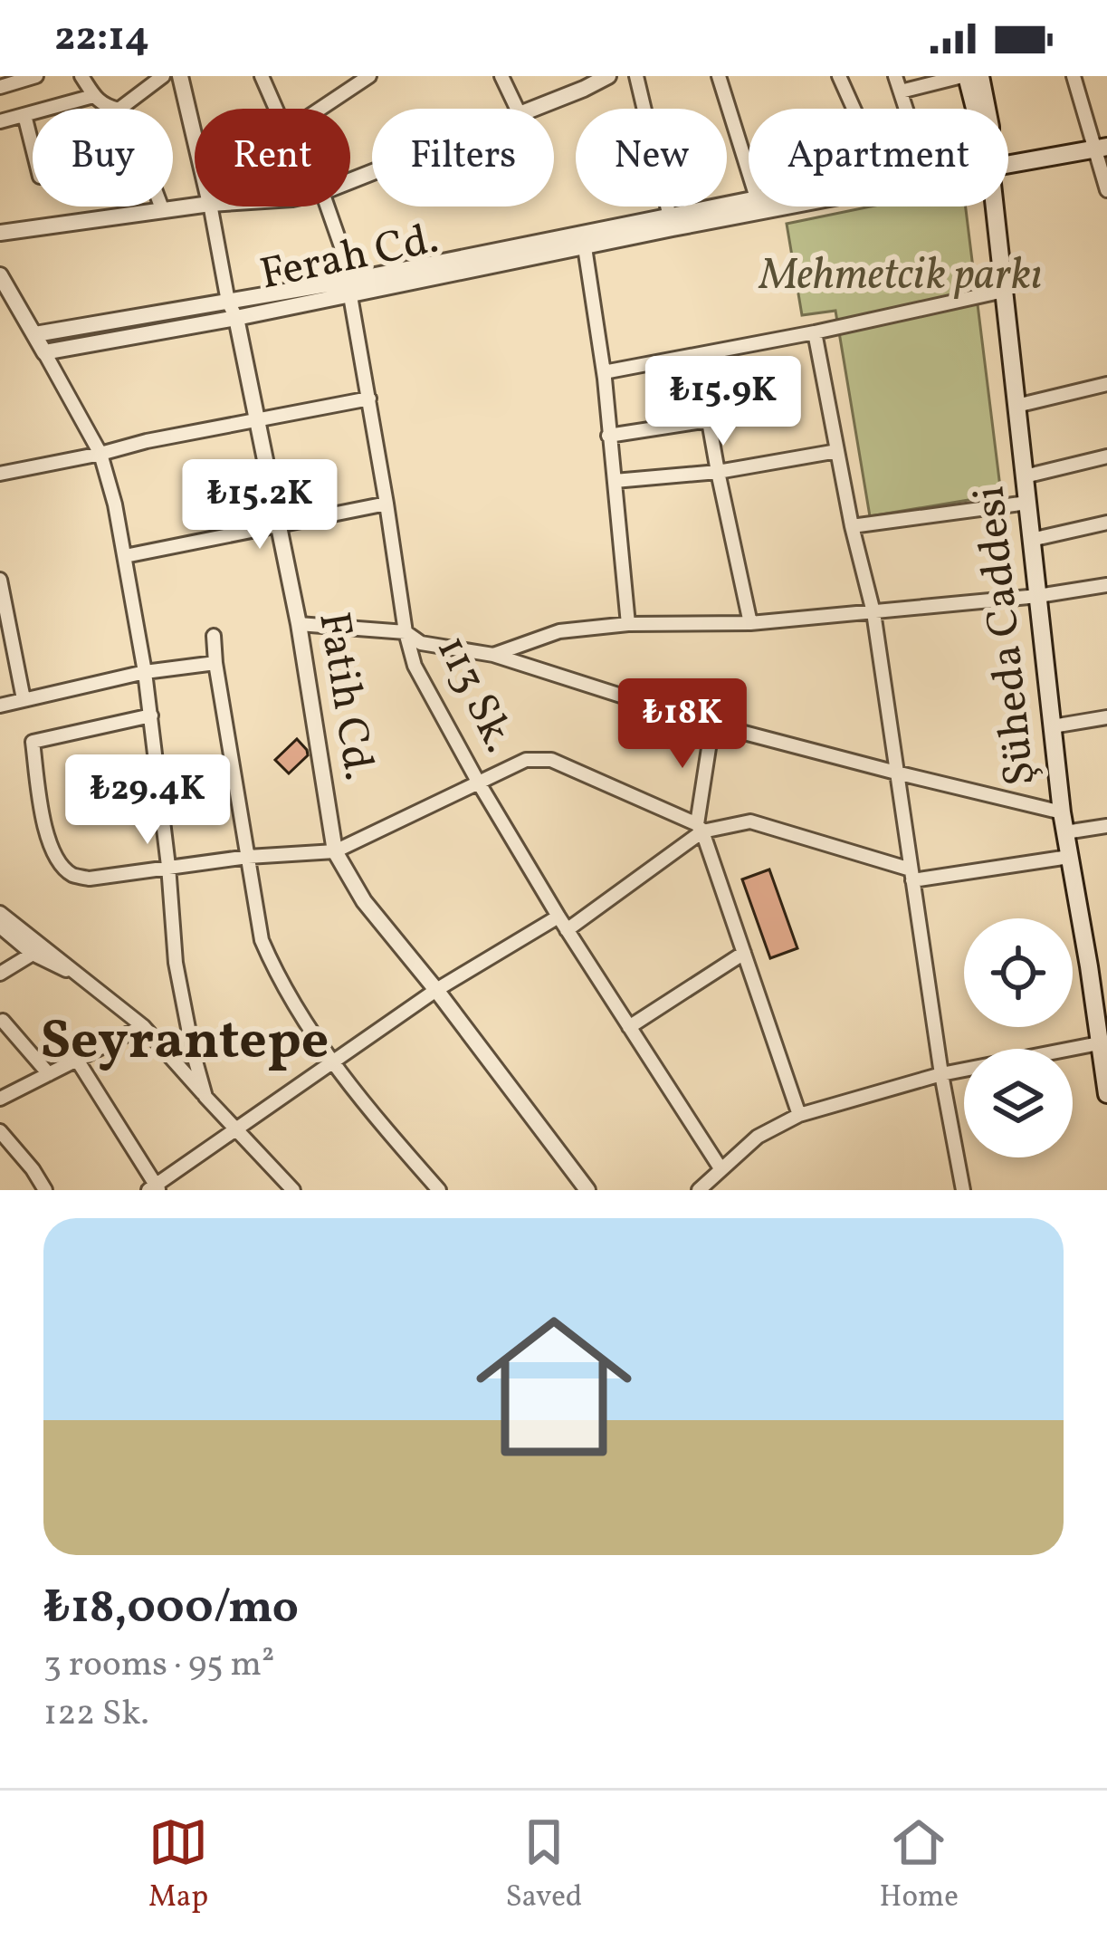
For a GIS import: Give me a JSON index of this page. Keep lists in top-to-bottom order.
{
  "streets": {
    "main road": ["Şüheda Caddesi"],
    "street": ["Ferah Cd.", "113 Sk.", "Fatih Cd."]
  },
  "crossings": [
    ["Ferah Cd.", "113 Sk."],
    ["Ferah Cd.", "Fatih Cd."]
  ],
  "districts": ["Seyrantepe"],
  "parks": ["Mehmetcik parkı"],
  "page": {
    "status": "22:14",
    "chip": [
      "Buy",
      "Rent",
      "Filters",
      "New",
      "Apartment"
    ],
    "price": [
      "₺15.9K",
      "₺15.2K",
      "₺18K",
      "₺29.4K"
    ],
    "list": [
      {
        "name": "₺18,000/mo",
        "note": "3 rooms · 95 m² · 122 Sk."
      }
    ],
    "tabs": ["Map", "Saved", "Home"]
  }
}
